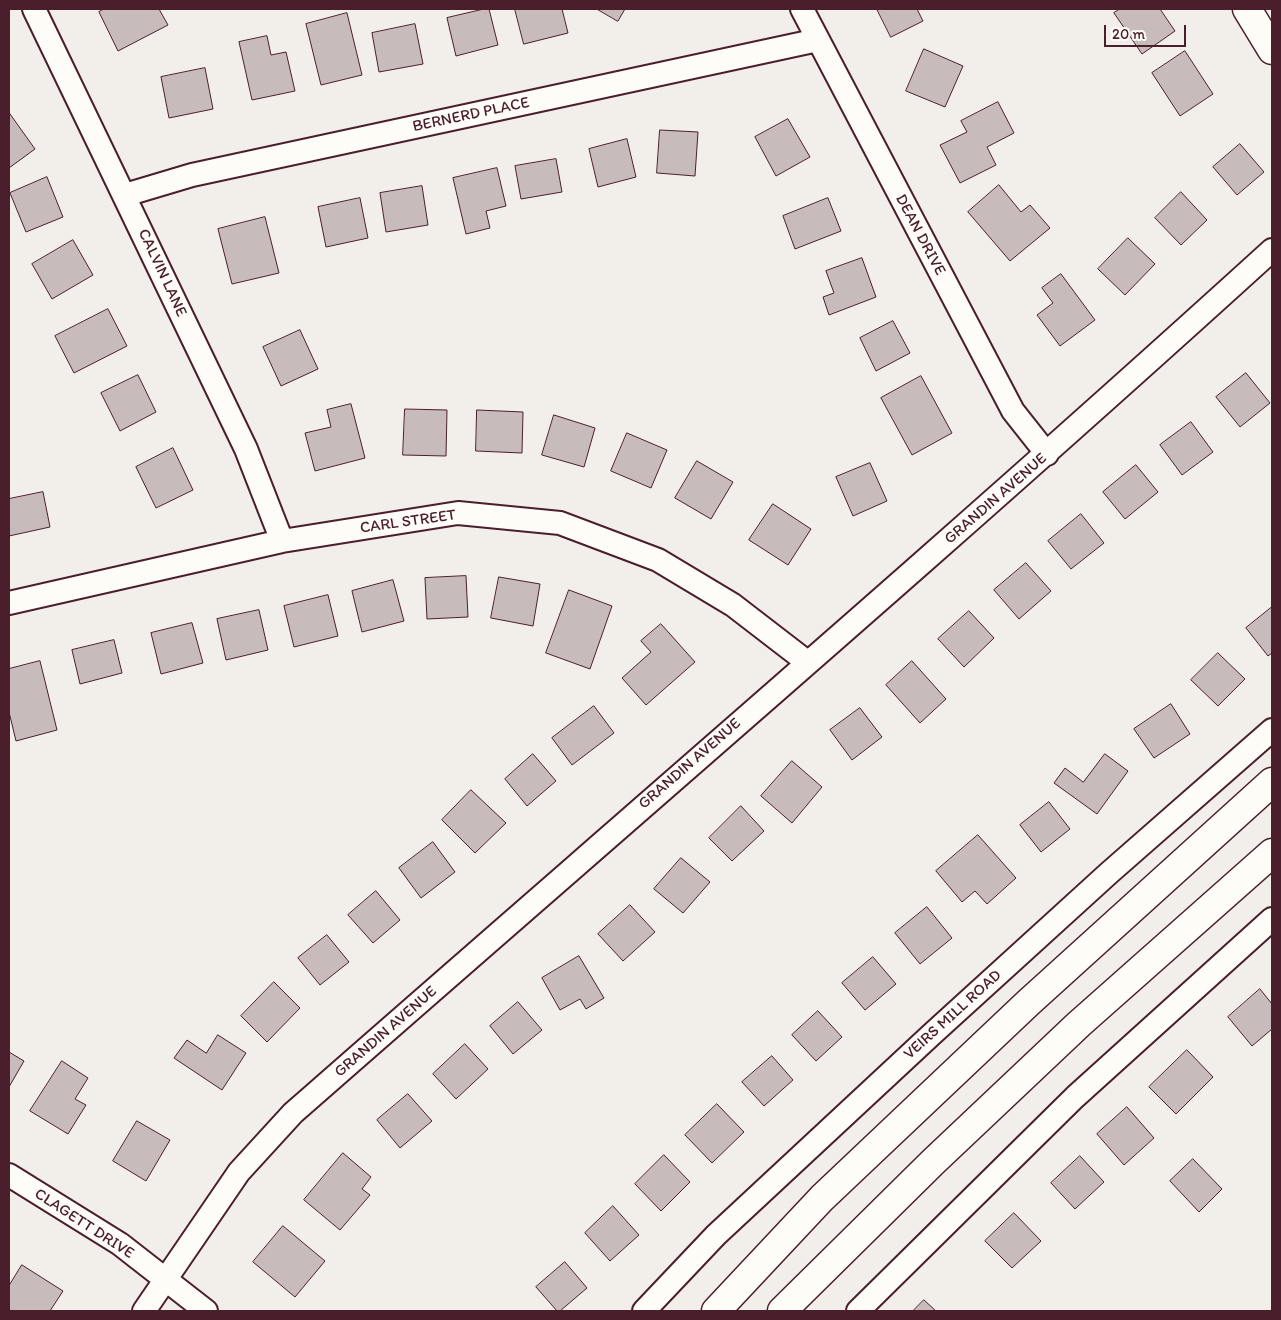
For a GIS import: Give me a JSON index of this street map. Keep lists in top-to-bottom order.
{
  "streets": {
    "street": [
      "BERNERD PLACE",
      "DEAN DRIVE",
      "CALVIN LANE",
      "GRANDIN AVENUE",
      "CARL STREET",
      "VEIRS MILL ROAD",
      "CLAGETT DRIVE"
    ]
  },
  "crossings": [
    ["BERNERD PLACE", "DEAN DRIVE"],
    ["BERNERD PLACE", "CALVIN LANE"],
    ["DEAN DRIVE", "GRANDIN AVENUE"],
    ["CALVIN LANE", "CARL STREET"],
    ["GRANDIN AVENUE", "CARL STREET"],
    ["GRANDIN AVENUE", "CLAGETT DRIVE"]
  ],
  "scale_bar": "20 m"
}
